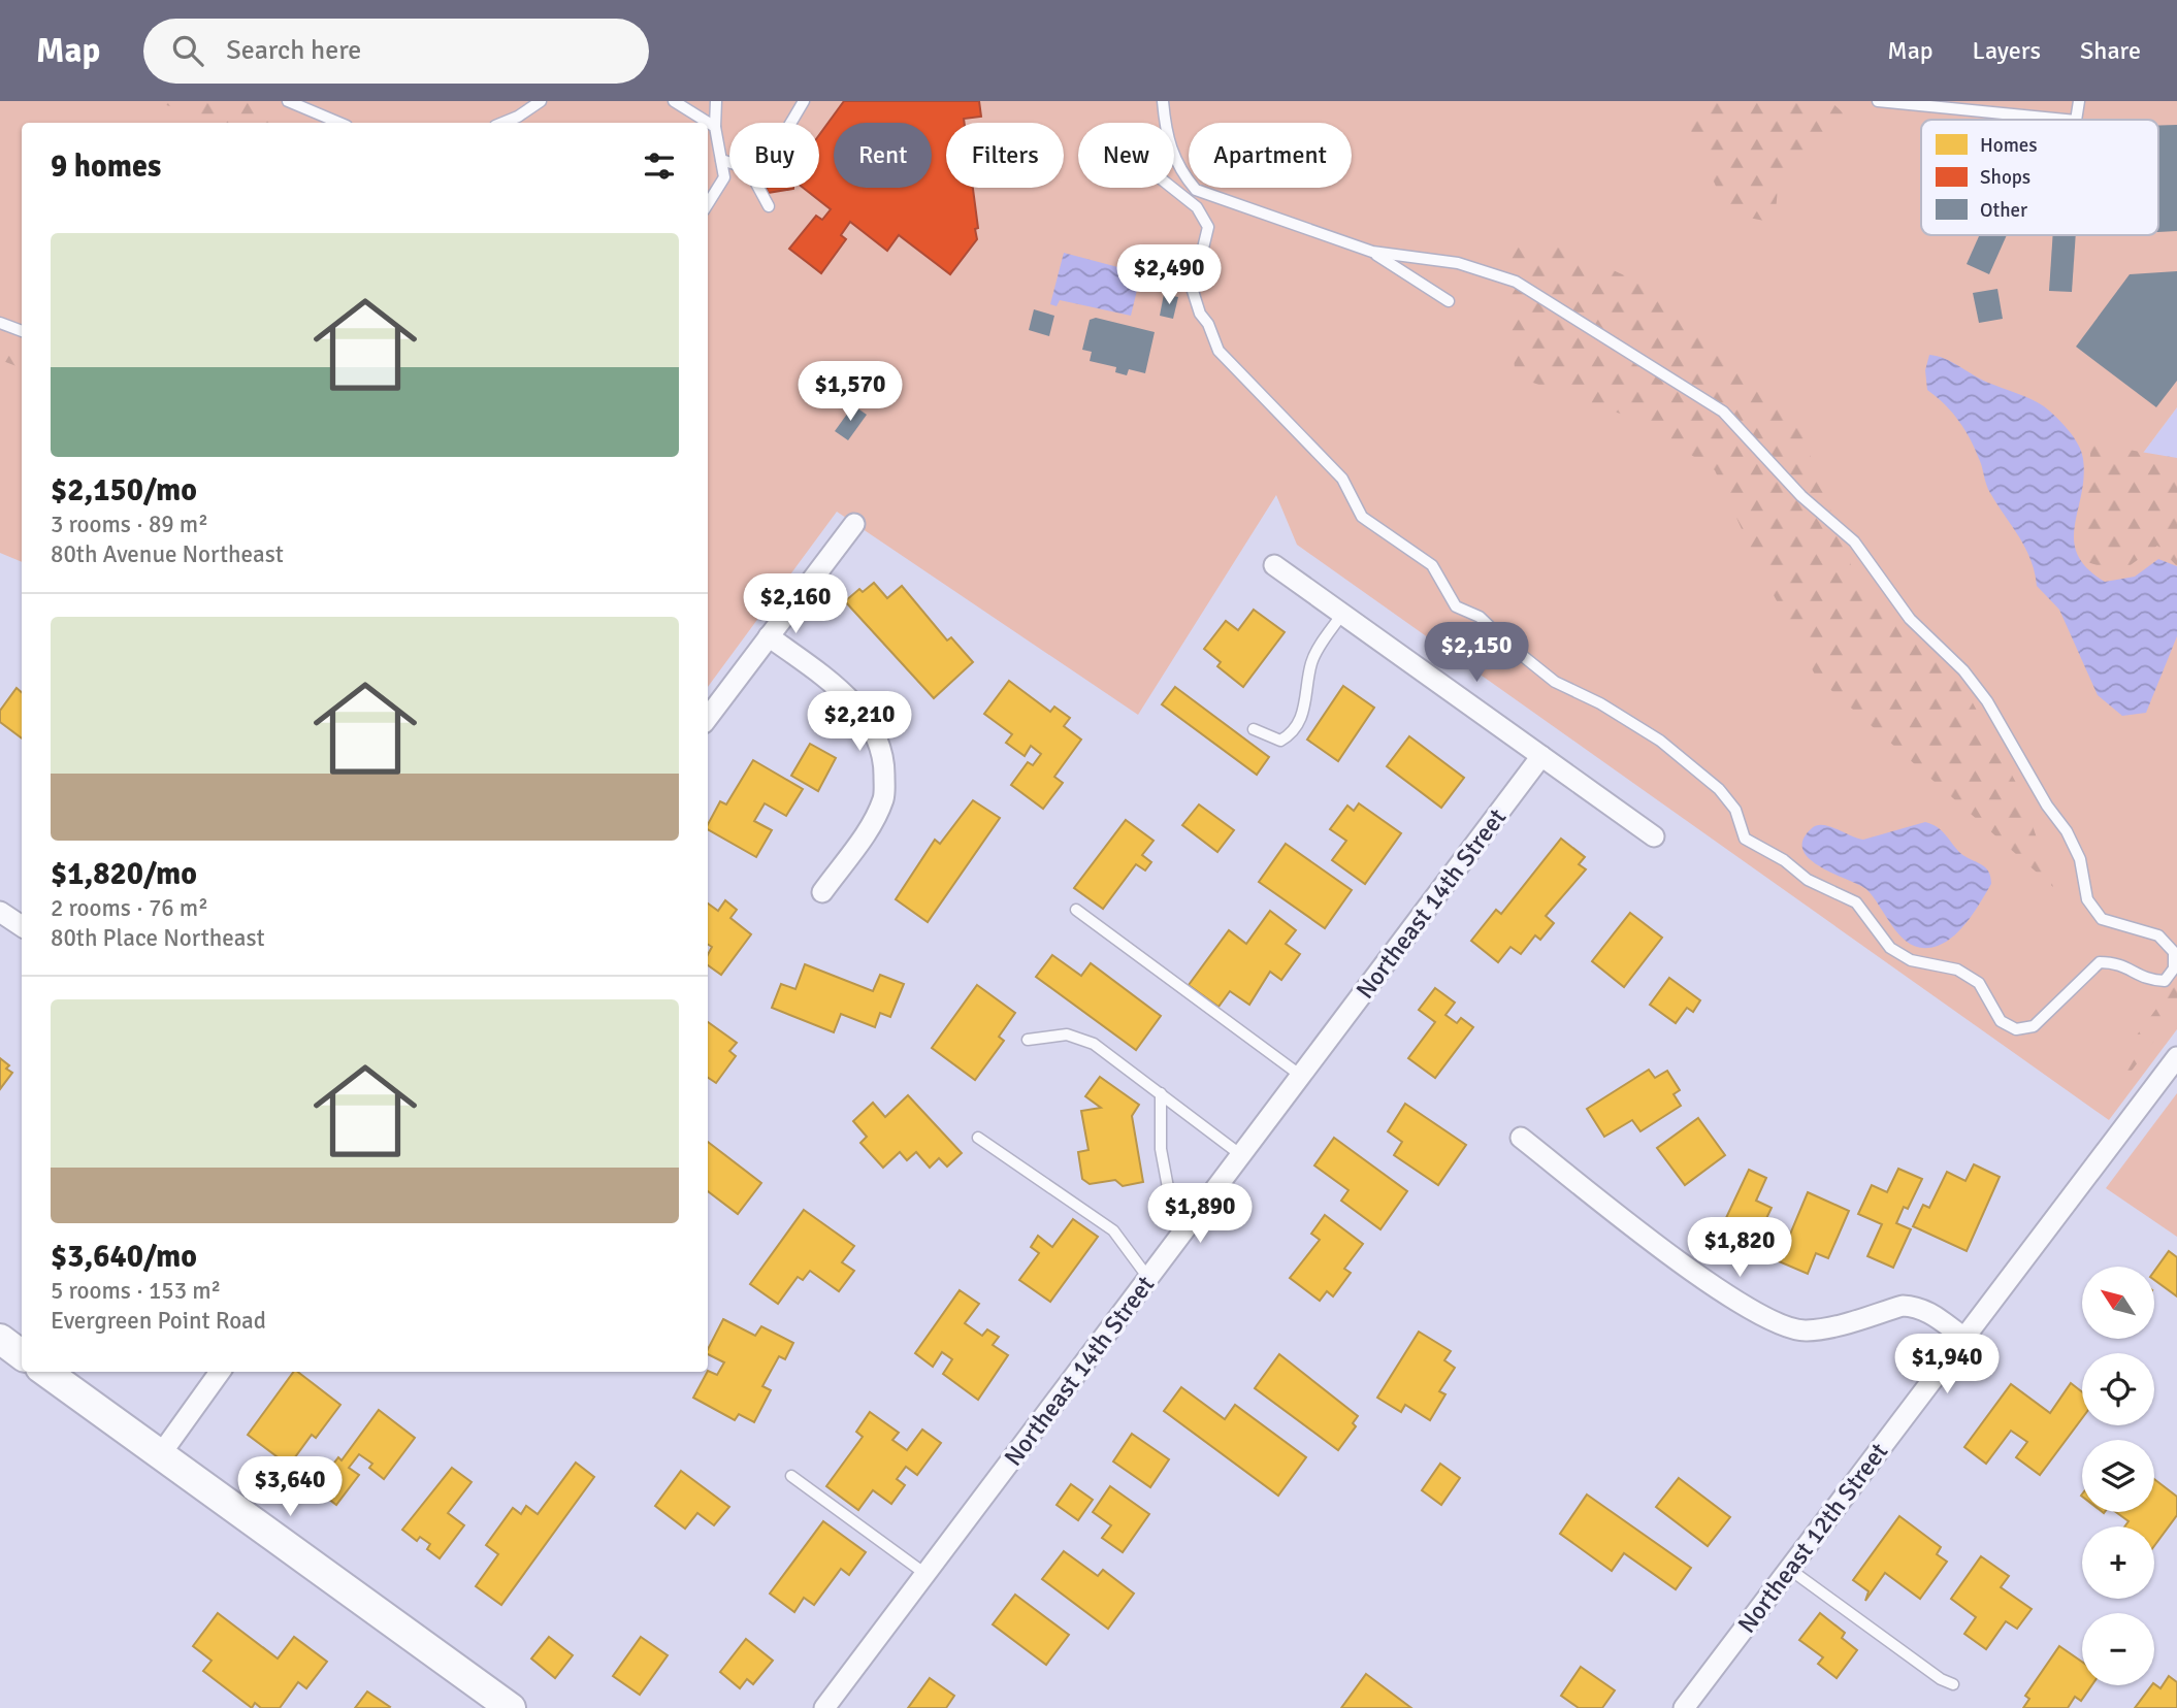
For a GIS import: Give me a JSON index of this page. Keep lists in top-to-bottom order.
{
  "streets": {
    "street": ["Northeast 14th Street", "Northeast 12th Street"]
  },
  "legend": ["Homes", "Shops", "Other"],
  "north": "top left",
  "page": {
    "header": "Map",
    "search": "Search here",
    "nav": ["Map", "Layers", "Share"],
    "chip": [
      "Buy",
      "Rent",
      "Filters",
      "New",
      "Apartment"
    ],
    "heading": "9 homes",
    "list": [
      {
        "name": "$2,150/mo",
        "note": "3 rooms · 89 m² · 80th Avenue Northeast"
      },
      {
        "name": "$1,820/mo",
        "note": "2 rooms · 76 m² · 80th Place Northeast"
      },
      {
        "name": "$3,640/mo",
        "note": "5 rooms · 153 m² · Evergreen Point Road"
      }
    ],
    "price": [
      "$2,490",
      "$1,570",
      "$2,160",
      "$2,150",
      "$2,210",
      "$1,890",
      "$1,820",
      "$1,940",
      "$3,640"
    ],
    "map_buttons": ["+", "−"]
  }
}
